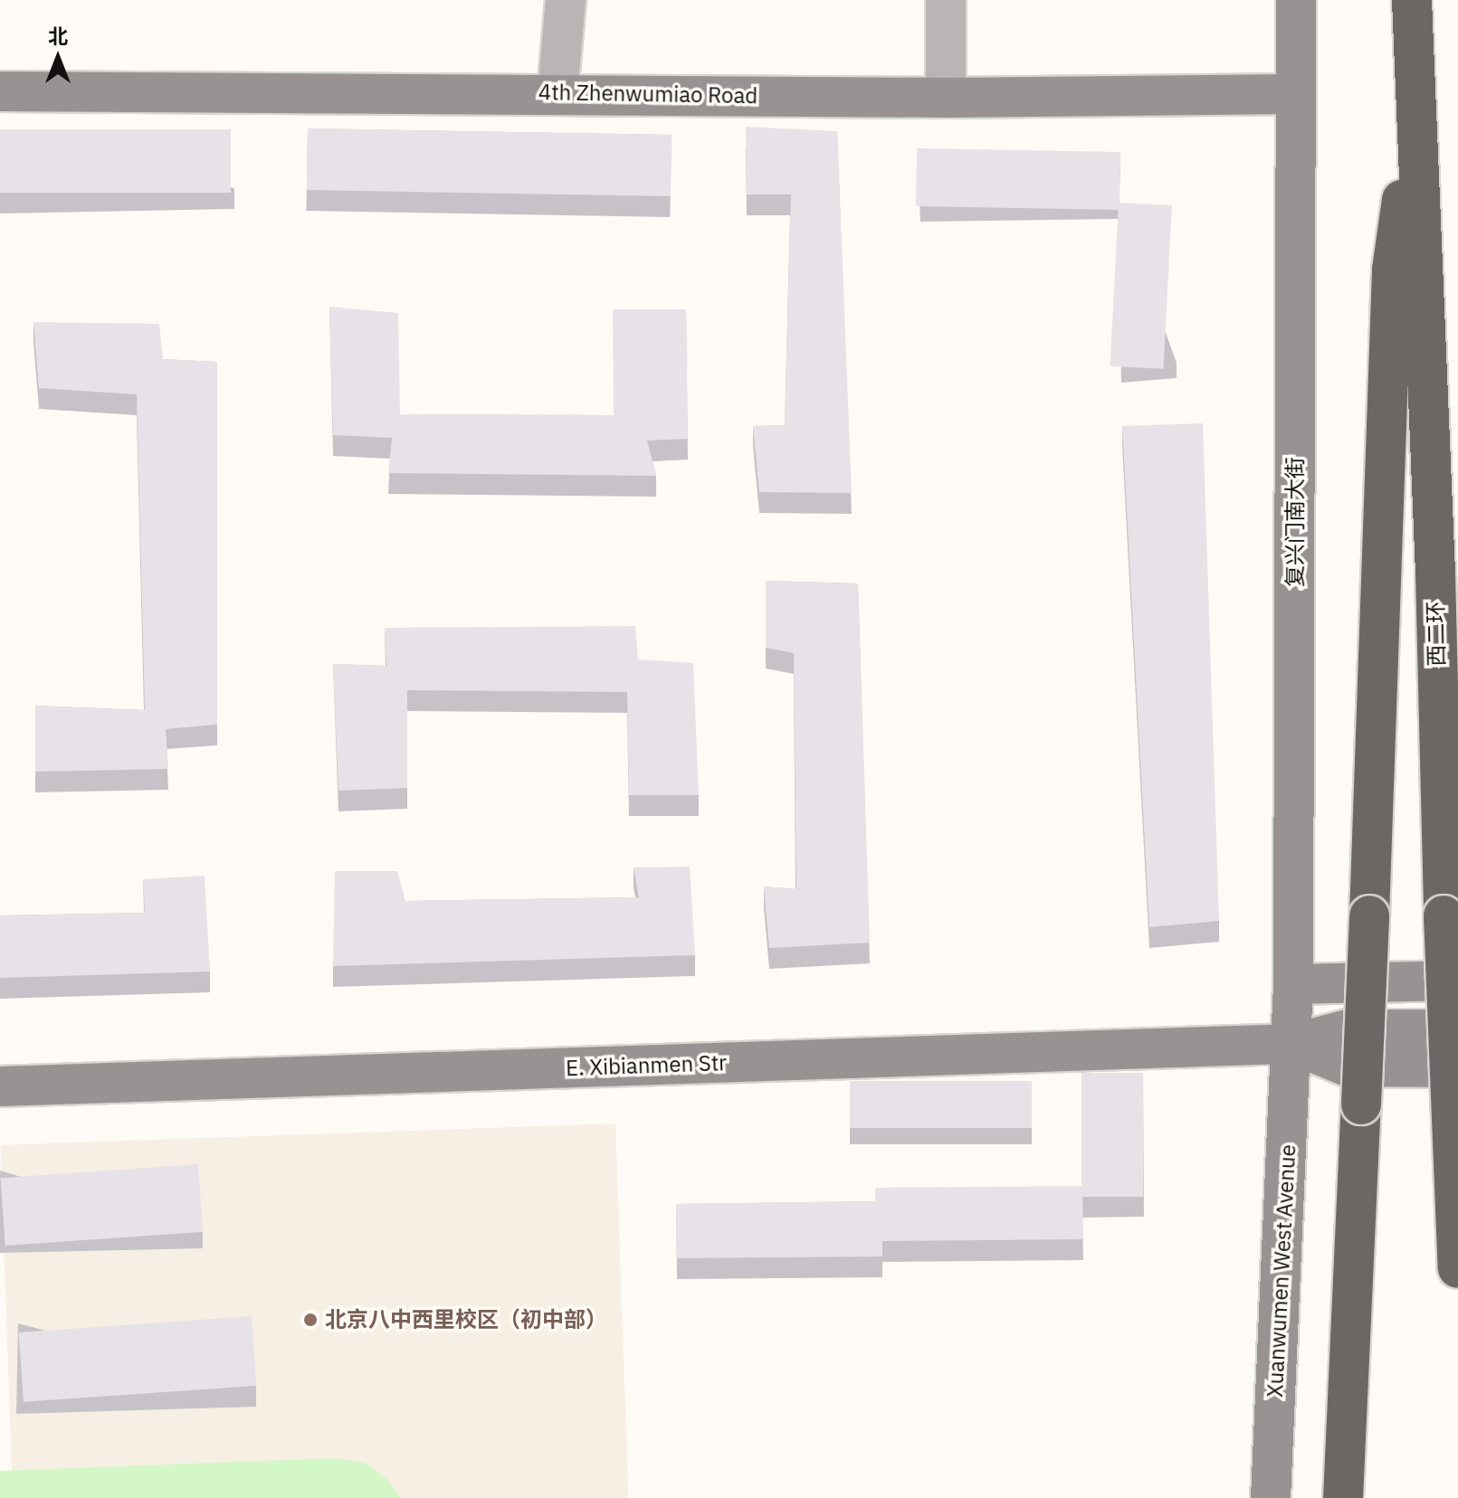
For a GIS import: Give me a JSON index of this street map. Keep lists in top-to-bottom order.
{
  "streets": {
    "highway": ["西二环"],
    "street": [
      "4th Zhenwumiao Road",
      "复兴门南大街",
      "E. Xibianmen Str",
      "Xuanwumen West Avenue"
    ]
  },
  "crossings": [
    ["4th Zhenwumiao Road", "复兴门南大街"],
    ["复兴门南大街", "E. Xibianmen Str"],
    ["复兴门南大街", "Xuanwumen West Avenue"],
    ["E. Xibianmen Str", "Xuanwumen West Avenue"]
  ],
  "places": ["北京八中西里校区（初中部）"],
  "north": "top"
}
